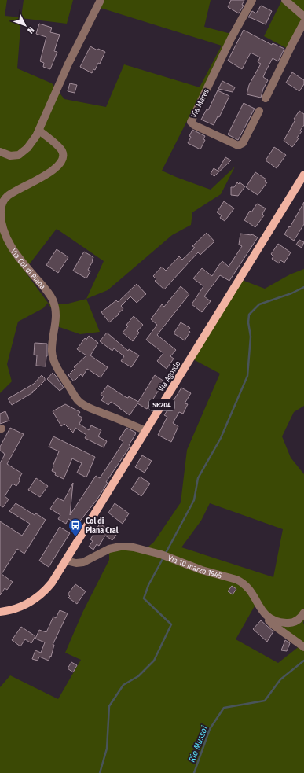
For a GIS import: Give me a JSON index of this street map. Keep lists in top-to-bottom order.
{
  "streets": {
    "main road": ["Via Agordo", "SR204"],
    "street": ["Via Mares", "Via Col di Piana", "Via 10 marzo 1945"]
  },
  "crossings": [
    ["Via Col di Piana", "Via Agordo"],
    ["Via Agordo", "Via 10 marzo 1945"]
  ],
  "water": ["Rio Mussoi"],
  "places": {
    "bus stop": ["Col di Piana Cral"]
  },
  "north": "bottom right"
}
